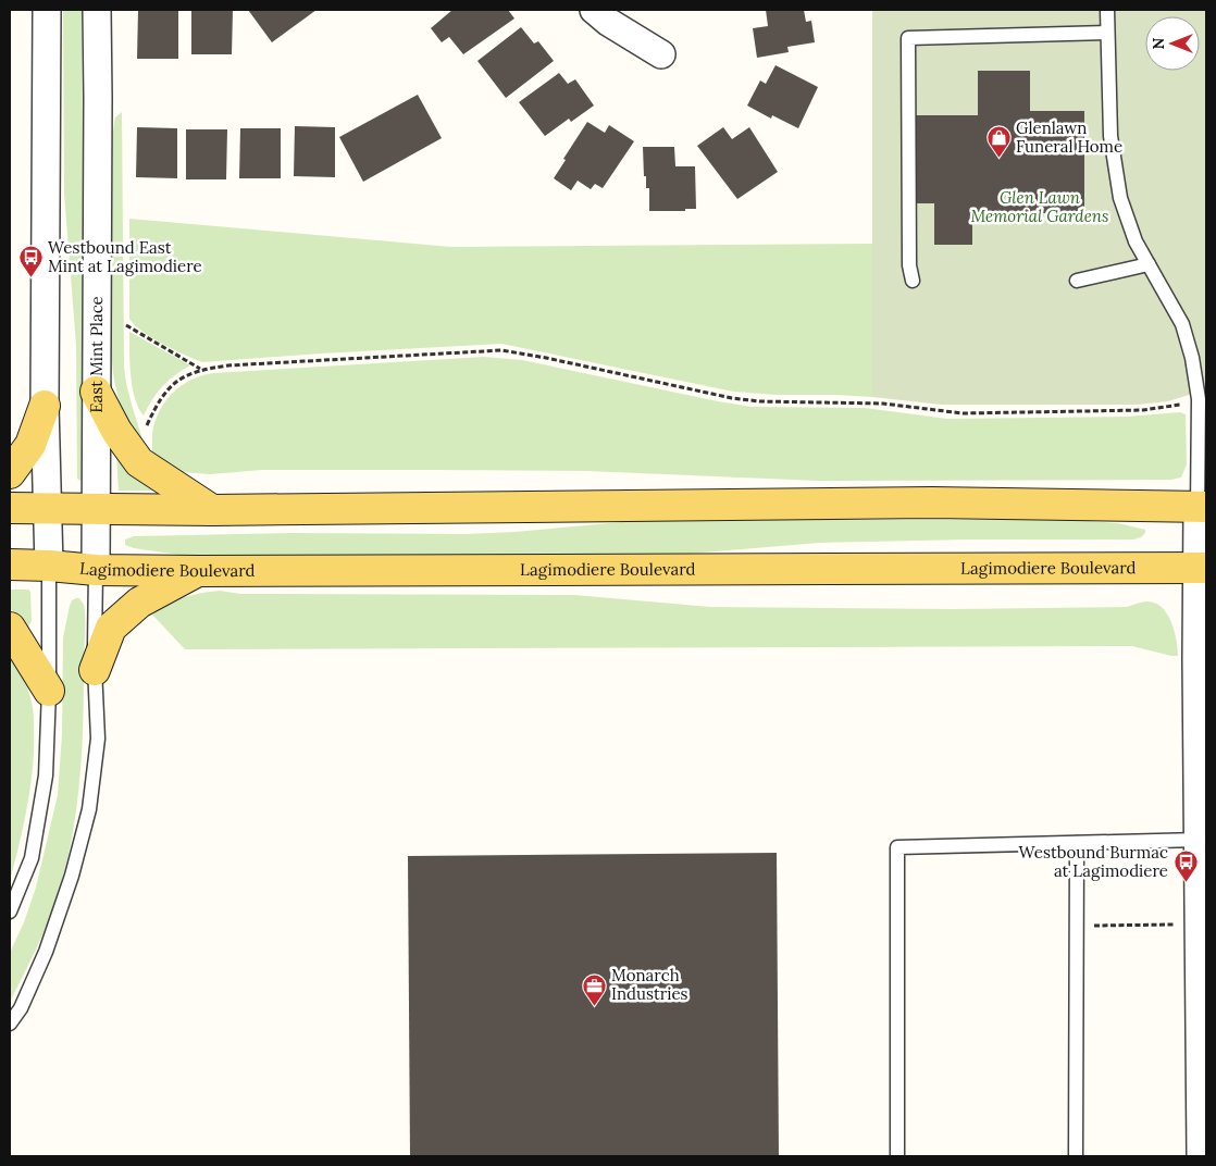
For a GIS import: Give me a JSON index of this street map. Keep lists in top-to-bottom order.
{
  "streets": {
    "main road": ["Lagimodiere Boulevard"],
    "street": ["East Mint Place"]
  },
  "crossings": [
    ["East Mint Place", "Lagimodiere Boulevard"]
  ],
  "parks": ["Glen Lawn Memorial Gardens"],
  "places": {
    "shop": ["Glenlawn Funeral Home"],
    "bus stop": ["Westbound East Mint at Lagimodiere", "Westbound Burmac at Lagimodiere"],
    "office": ["Monarch Industries"]
  },
  "north": "left"
}
